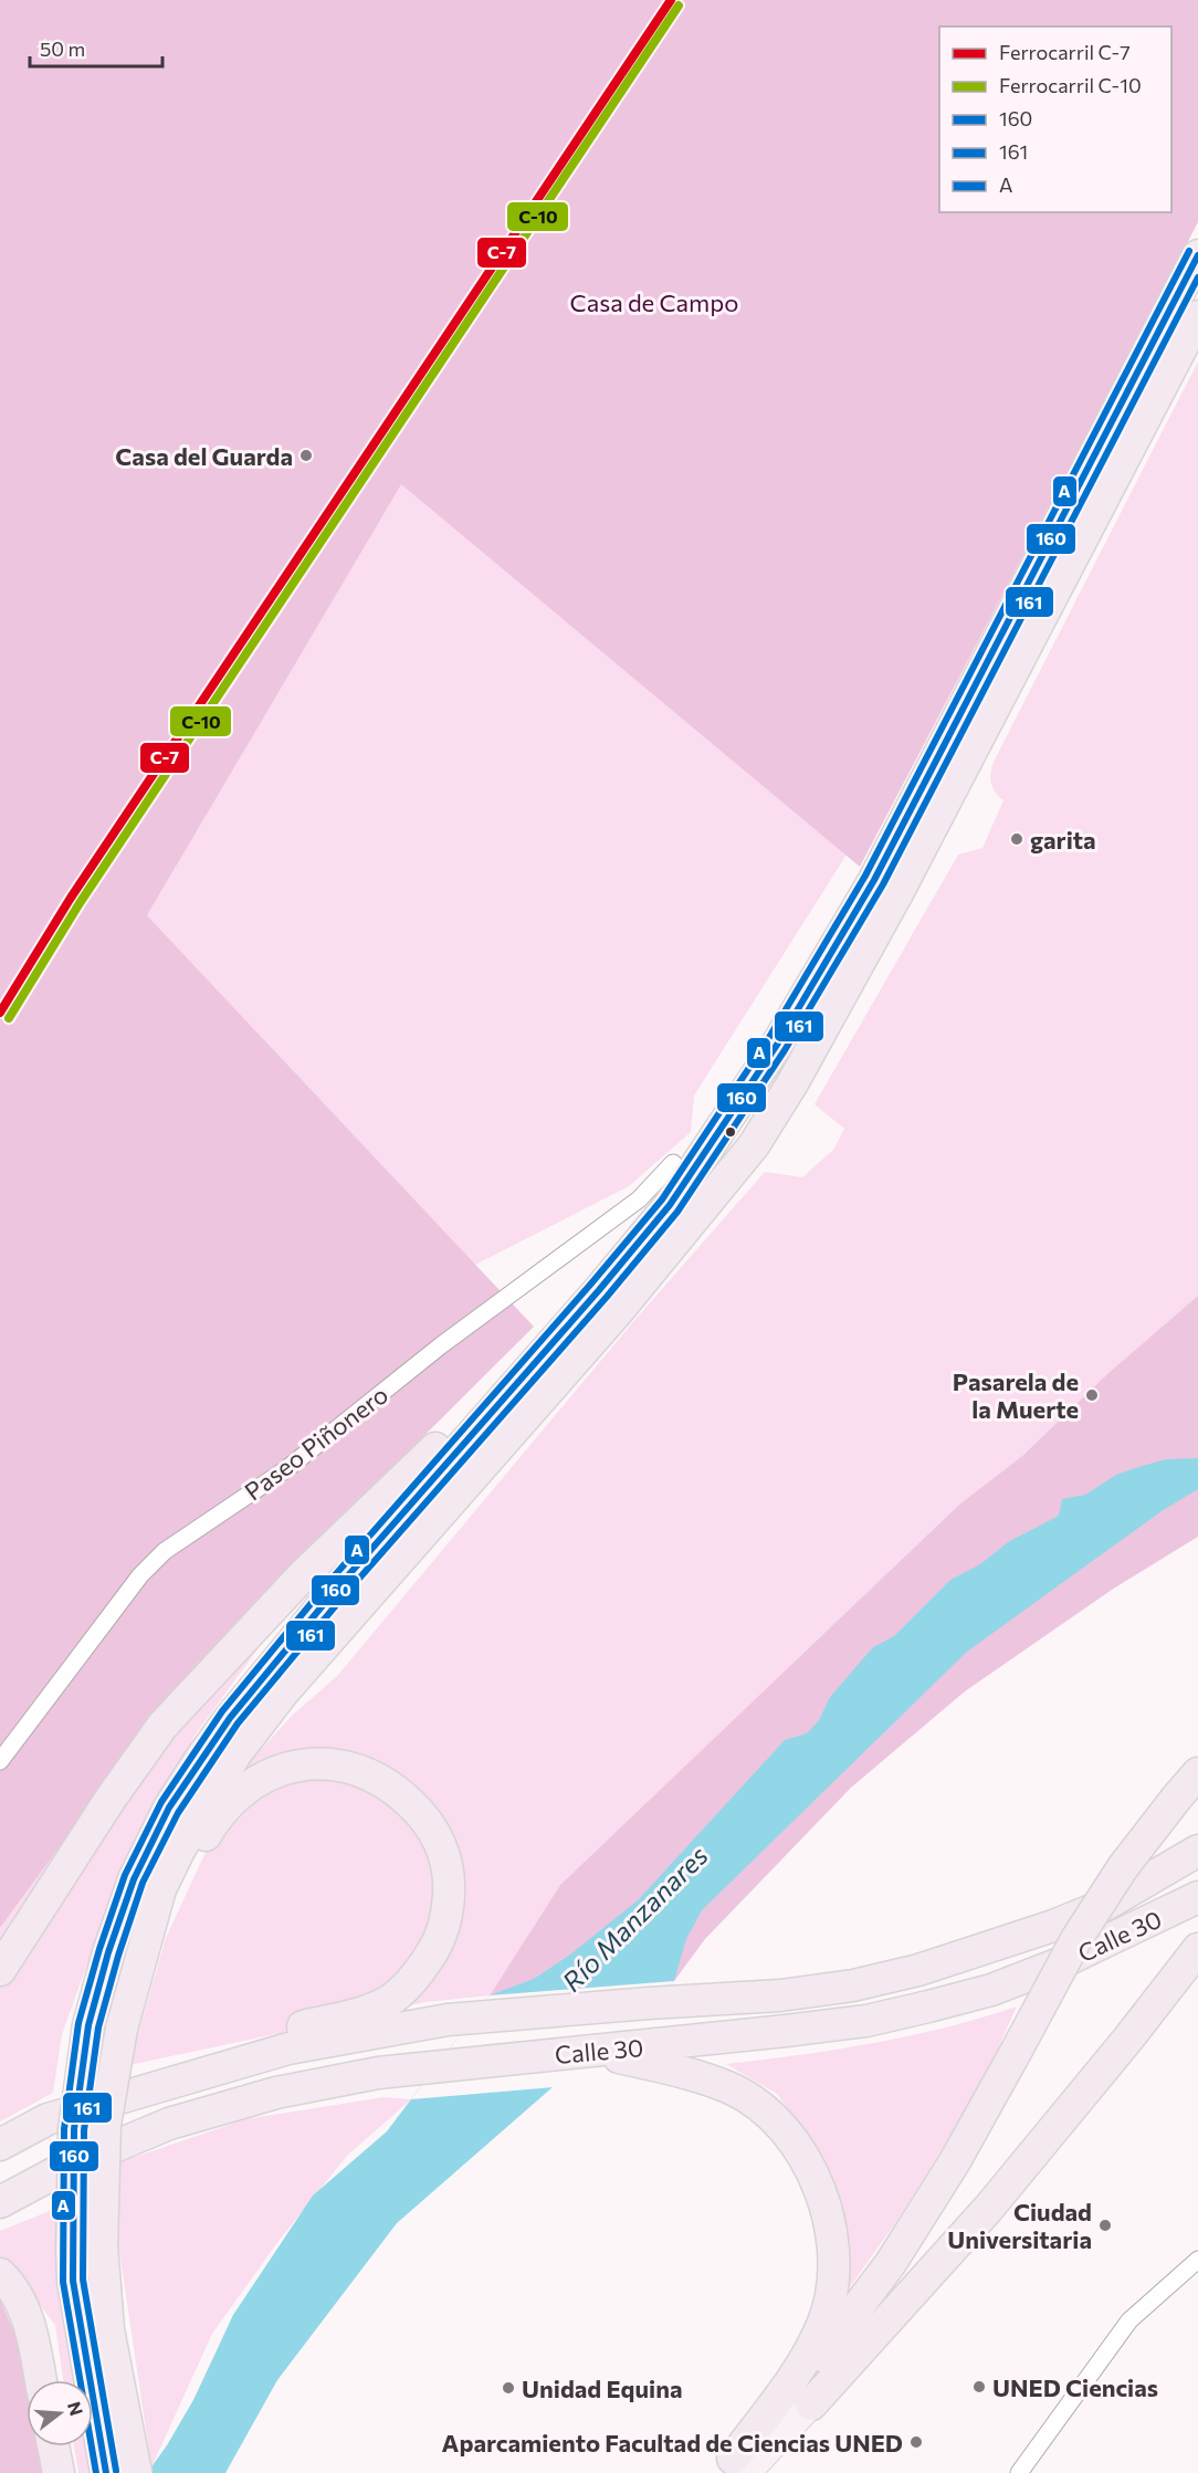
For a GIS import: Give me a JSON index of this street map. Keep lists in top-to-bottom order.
{
  "streets": {
    "highway": ["Calle 30"],
    "street": ["Paseo Piñonero"]
  },
  "water": ["Río Manzanares"],
  "parks": ["Casa de Campo"],
  "places": [
    "Casa del Guarda",
    "garita",
    "Pasarela de la Muerte",
    "Ciudad Universitaria",
    "UNED Ciencias",
    "Unidad Equina",
    "Aparcamiento Facultad de Ciencias UNED"
  ],
  "lines": [
    "rail line C-7",
    "rail line C-10",
    "transit line A",
    "transit line 160",
    "transit line 161"
  ],
  "legend": [
    "Ferrocarril C-7",
    "Ferrocarril C-10",
    "160",
    "161",
    "A"
  ],
  "scale_bar": "50 m",
  "north": "right"
}
